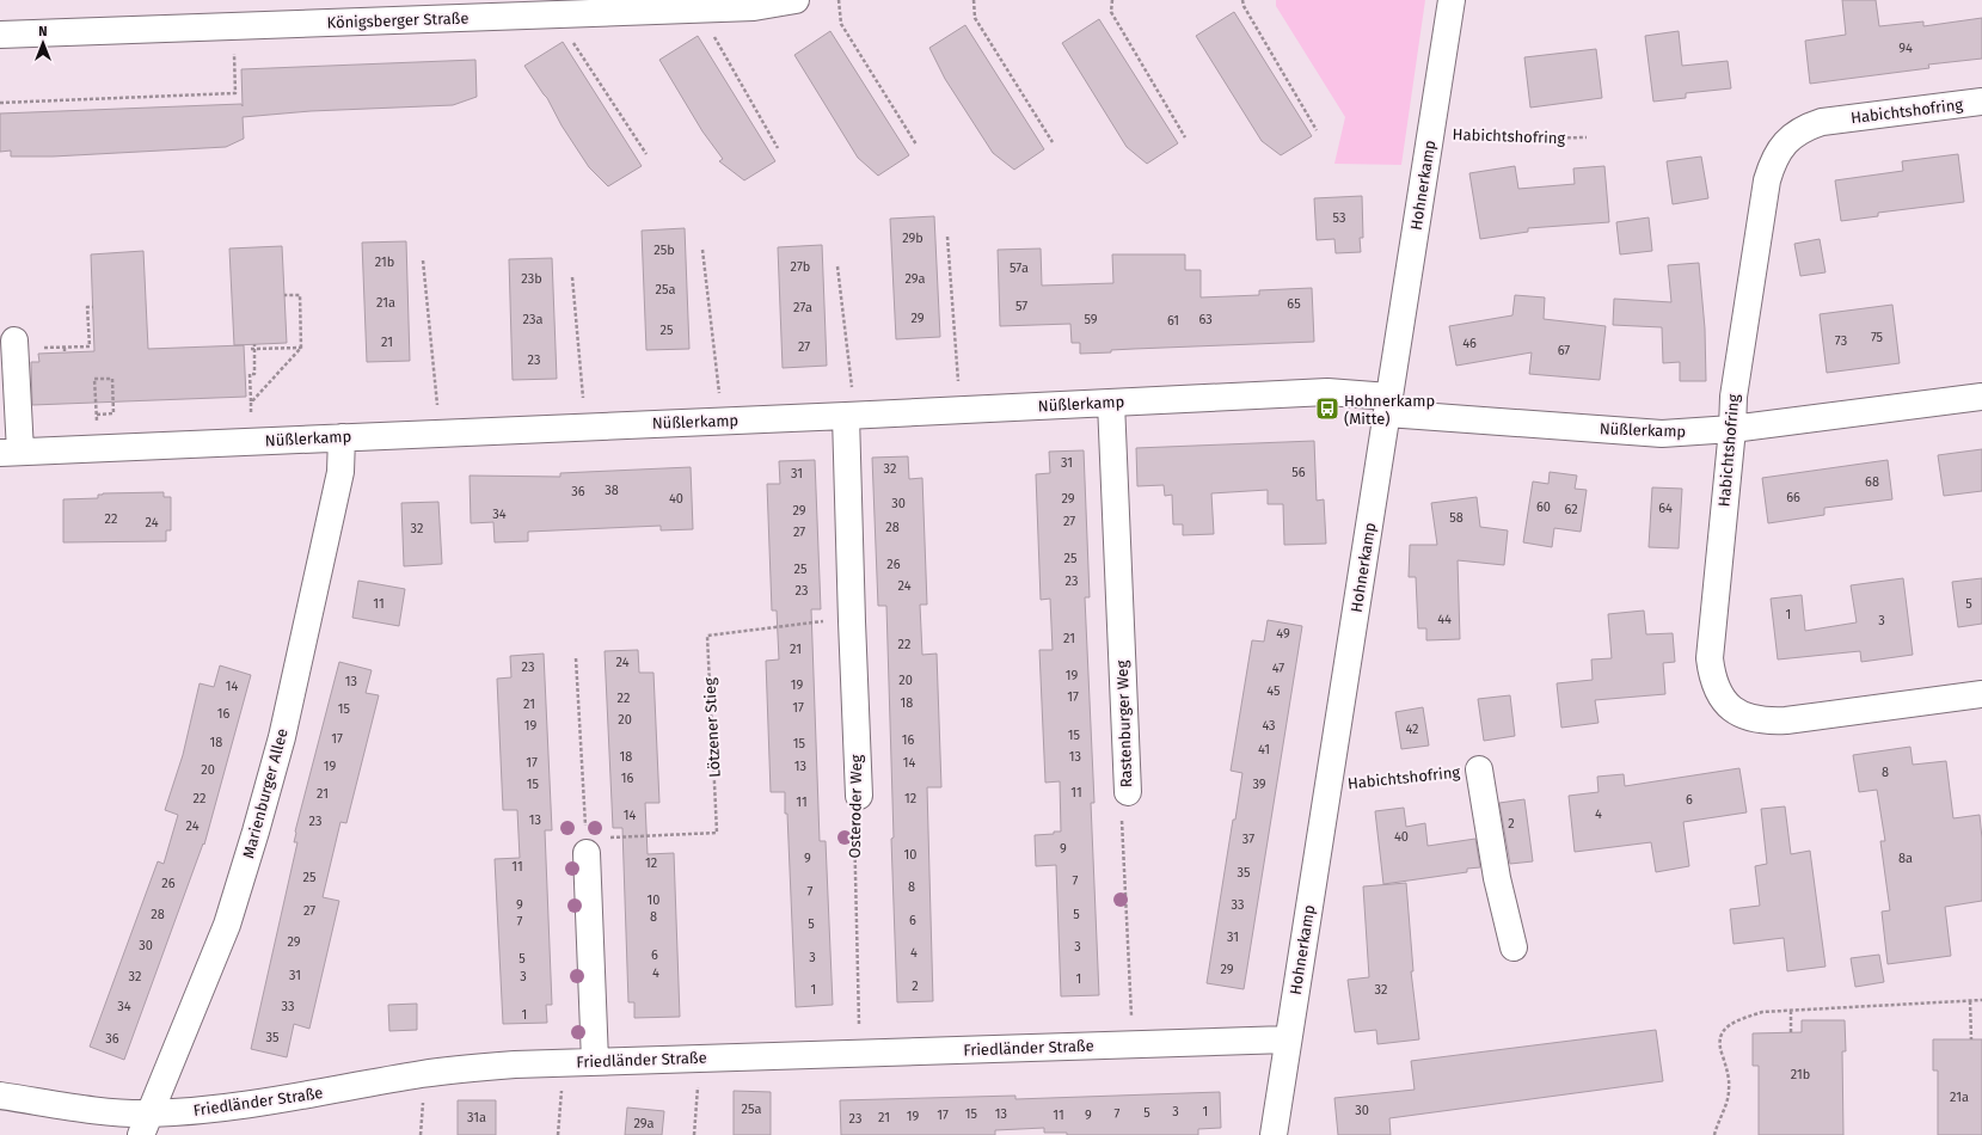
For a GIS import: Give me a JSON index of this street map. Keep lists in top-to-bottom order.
{
  "streets": {
    "street": [
      "Königsberger Straße",
      "Habichtshofring",
      "Hohnerkamp",
      "Nüßlerkamp",
      "Rastenburger Weg",
      "Marienburger Allee",
      "Osteroder Weg",
      "Friedländer Straße"
    ],
    "path": ["Lötzener Stieg"]
  },
  "crossings": [
    ["Habichtshofring", "Hohnerkamp"],
    ["Habichtshofring", "Nüßlerkamp"],
    ["Hohnerkamp", "Nüßlerkamp"],
    ["Hohnerkamp", "Friedländer Straße"],
    ["Nüßlerkamp", "Rastenburger Weg"],
    ["Nüßlerkamp", "Marienburger Allee"],
    ["Nüßlerkamp", "Osteroder Weg"],
    ["Rastenburger Weg", "Friedländer Straße"],
    ["Lötzener Stieg", "Osteroder Weg"],
    ["Marienburger Allee", "Friedländer Straße"],
    ["Osteroder Weg", "Friedländer Straße"]
  ],
  "places": {
    "bus stop": ["Hohnerkamp (Mitte)"]
  },
  "house_numbers": [
    "94",
    "53",
    "29b",
    "25b",
    "21b",
    "27b",
    "57a",
    "23b",
    "29a",
    "25a",
    "21a",
    "65",
    "57",
    "27a",
    "29",
    "23a",
    "59",
    "63",
    "61",
    "25",
    "75",
    "73",
    "21",
    "46",
    "27",
    "67",
    "23",
    "31",
    "32",
    "56",
    "31",
    "68",
    "38",
    "36",
    "66",
    "40",
    "29",
    "30",
    "60",
    "64",
    "62",
    "29",
    "34",
    "58",
    "22",
    "27",
    "24",
    "28",
    "32",
    "27",
    "25",
    "26",
    "25",
    "23",
    "24",
    "23",
    "11",
    "5",
    "1",
    "44",
    "3",
    "49",
    "21",
    "22",
    "21",
    "24",
    "23",
    "47",
    "19",
    "20",
    "13",
    "19",
    "14",
    "45",
    "17",
    "22",
    "18",
    "21",
    "17",
    "15",
    "16",
    "20",
    "19",
    "43",
    "42",
    "15",
    "17",
    "16",
    "18",
    "15",
    "41",
    "18",
    "13",
    "17",
    "14",
    "19",
    "13",
    "20",
    "8",
    "16",
    "15",
    "39",
    "11",
    "21",
    "22",
    "12",
    "6",
    "11",
    "4",
    "14",
    "13",
    "23",
    "2",
    "24",
    "40",
    "37",
    "9",
    "10",
    "9",
    "8a",
    "12",
    "11",
    "35",
    "25",
    "7",
    "26",
    "8",
    "7",
    "10",
    "9",
    "33",
    "27",
    "28",
    "5",
    "8",
    "6",
    "7",
    "5",
    "31",
    "29",
    "30",
    "3",
    "4",
    "6",
    "3",
    "5",
    "29",
    "4",
    "31",
    "32",
    "3",
    "1",
    "2",
    "1",
    "32",
    "34",
    "33",
    "1",
    "35",
    "36",
    "21b",
    "21a",
    "25a",
    "30",
    "3",
    "1",
    "5",
    "15",
    "13",
    "7",
    "17",
    "11",
    "9",
    "19",
    "31a",
    "21",
    "23",
    "29a"
  ],
  "north": "top"
}
